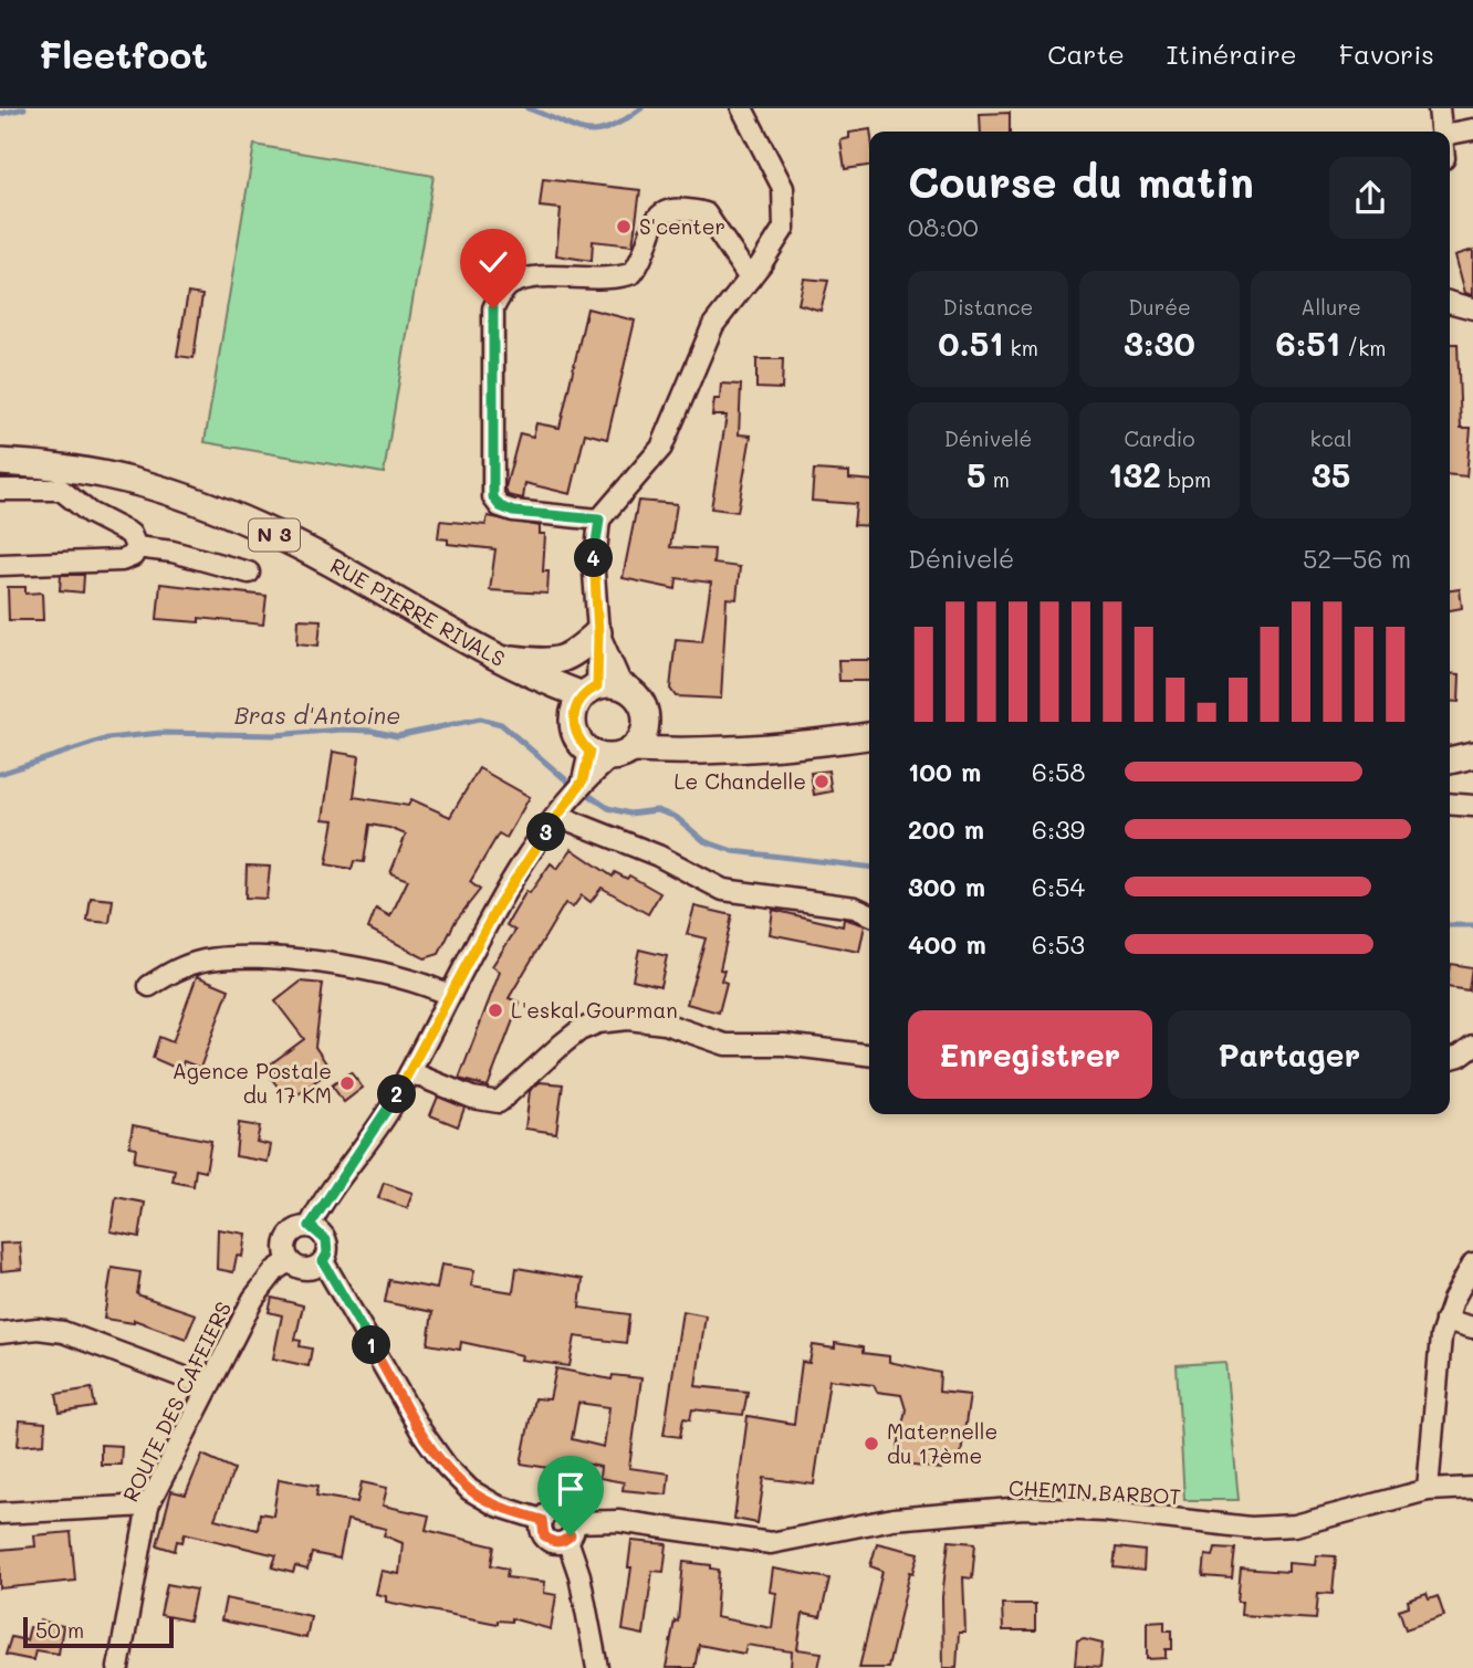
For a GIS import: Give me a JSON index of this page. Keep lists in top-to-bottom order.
{
  "streets": {
    "main road": ["N 3", "RUE PIERRE RIVALS"],
    "street": ["ROUTE DES CAFEIERS", "CHEMIN BARBOT"]
  },
  "crossings": [
    ["N 3", "RUE PIERRE RIVALS"],
    ["ROUTE DES CAFEIERS", "CHEMIN BARBOT"]
  ],
  "water": ["Bras d'Antoine"],
  "places": [
    "S'center",
    "Le Chandelle",
    "L'eskal Gourman",
    "Agence Postale du 17 KM",
    "Maternelle du 17ème"
  ],
  "scale_bar": "50 m",
  "page": {
    "header": "Fleetfoot",
    "nav": ["Carte", "Itinéraire", "Favoris"],
    "heading": ["Course du matin", "08:00"],
    "stats": [
      ["Distance", "0.51 km"],
      ["Durée", "3:30"],
      ["Allure", "6:51 /km"],
      ["Dénivelé", "5 m"],
      ["Cardio", "132 bpm"],
      ["kcal", "35"]
    ],
    "chart": ["Dénivelé", "52–56 m"],
    "pins": [
      "4",
      "3",
      "2",
      "1"
    ],
    "list": [
      {
        "name": "100 m",
        "note": "6:58"
      },
      {
        "name": "200 m",
        "note": "6:39"
      },
      {
        "name": "300 m",
        "note": "6:54"
      },
      {
        "name": "400 m",
        "note": "6:53"
      }
    ],
    "buttons": ["Enregistrer", "Partager"],
    "scale": "50 m"
  }
}
